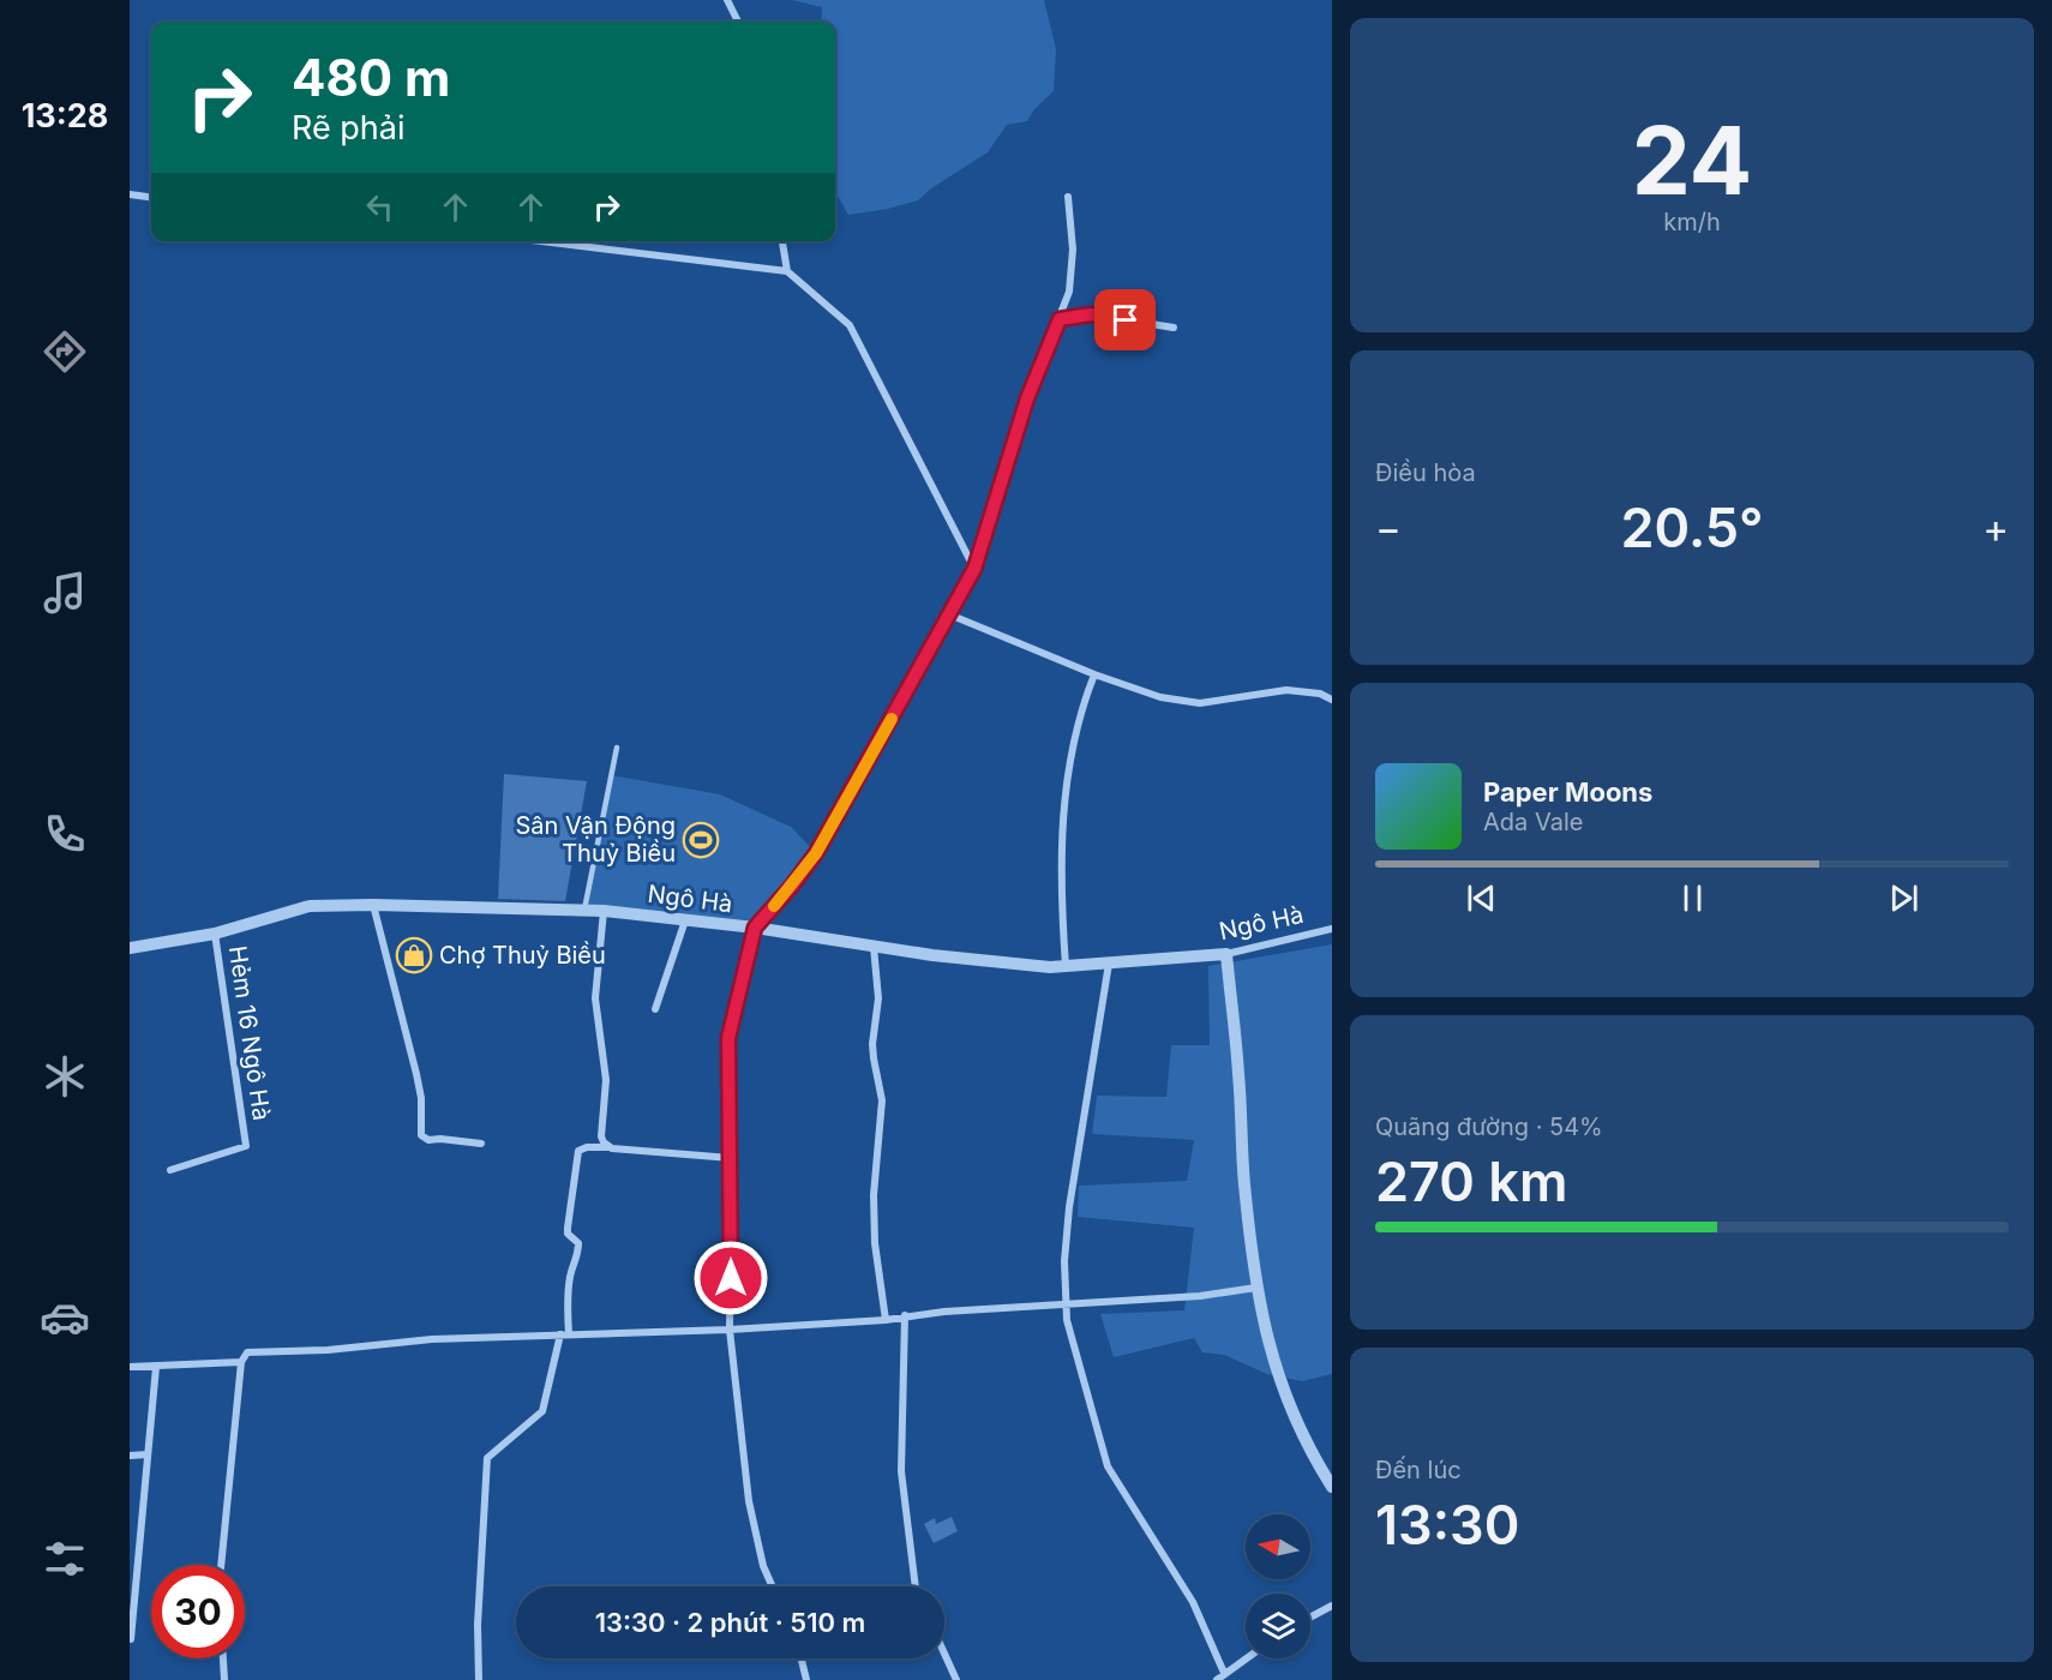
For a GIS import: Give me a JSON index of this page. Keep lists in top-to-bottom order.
{
  "streets": {
    "street": ["Ngô Hà", "Hẻm 16 Ngô Hà"]
  },
  "crossings": [
    ["Ngô Hà", "Hẻm 16 Ngô Hà"]
  ],
  "places": {
    "sports": ["Sân Vận Động Thuỷ Biều"],
    "shop": ["Chợ Thuỷ Biều"]
  },
  "north": "left",
  "page": {
    "tabs": "13:28",
    "tile": [
      ["24", "km/h"],
      "Điều hòa",
      ["Quãng đường · 54%", "270 km"],
      ["Đến lúc", "13:30"]
    ],
    "turn": ["480 m", "Rẽ phải"],
    "heat": ["−", "20.5°", "+"],
    "song": ["Paper Moons", "Ada Vale"],
    "limit": "30",
    "trip": "13:30 · 2 phút · 510 m"
  }
}
